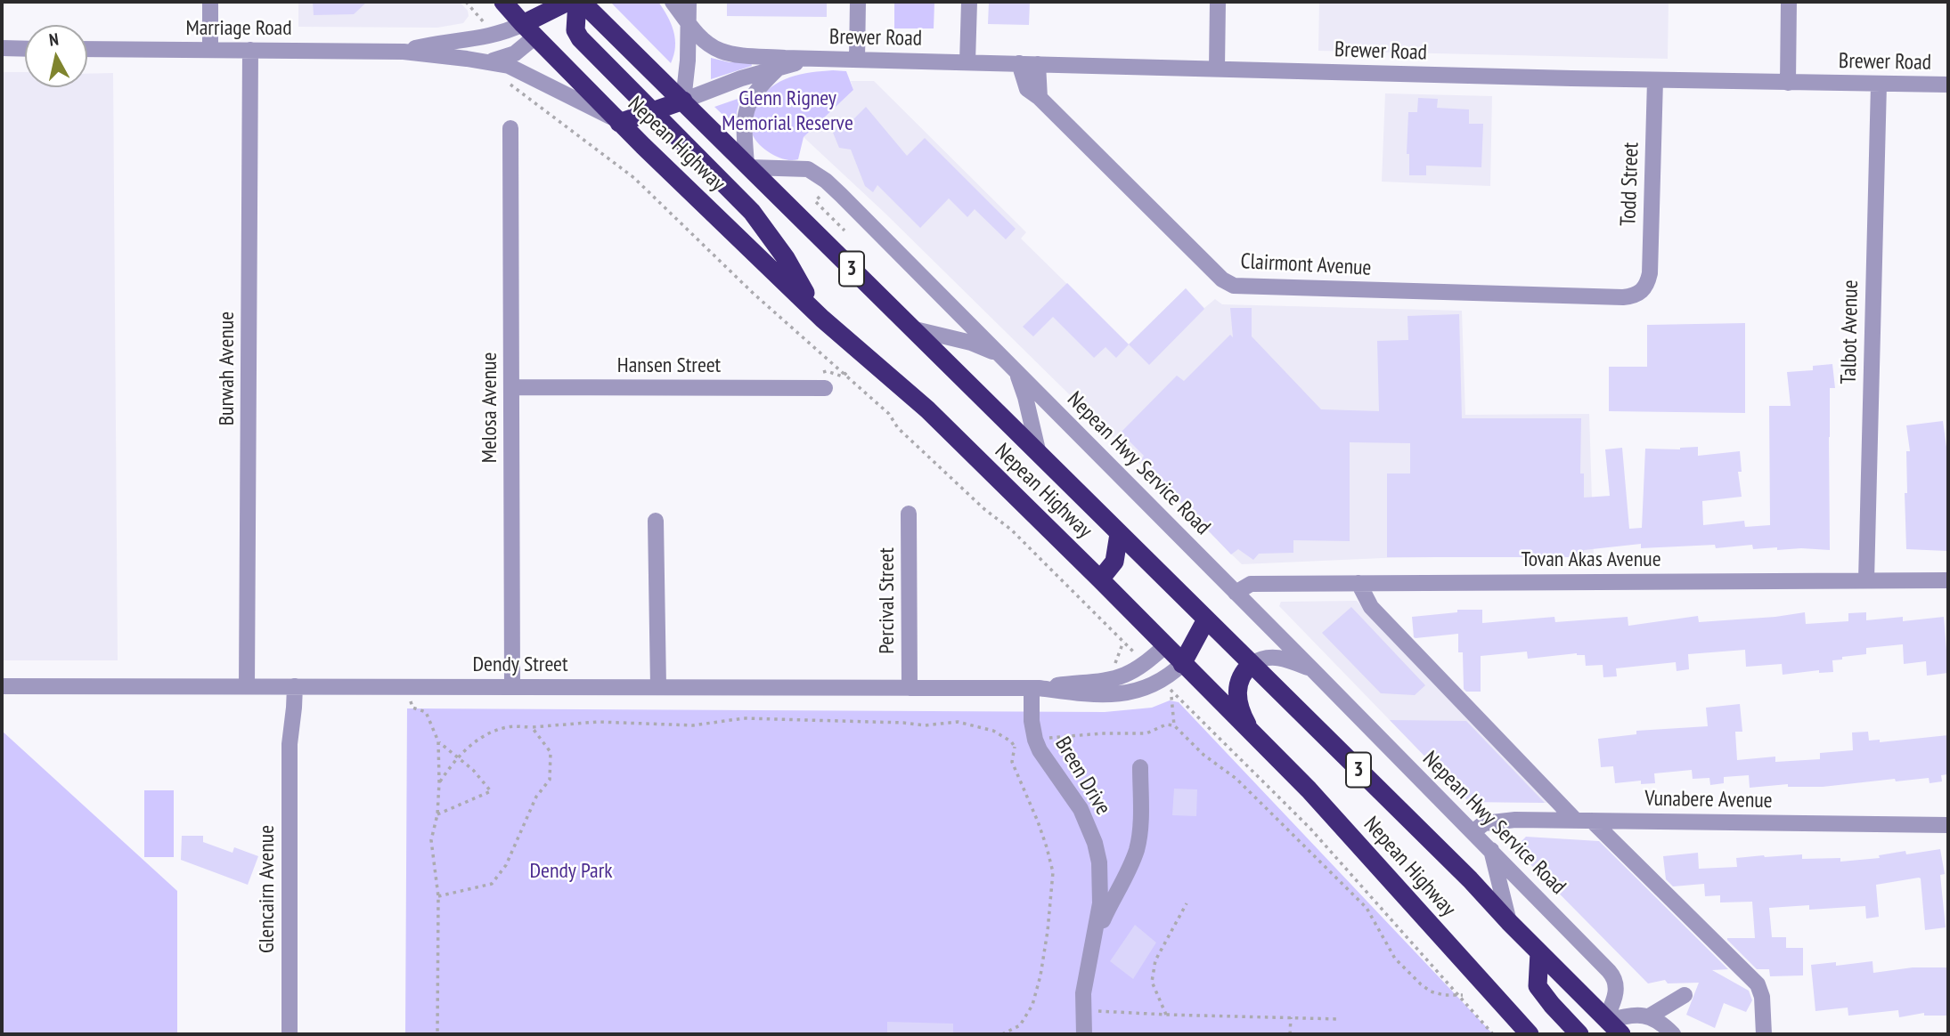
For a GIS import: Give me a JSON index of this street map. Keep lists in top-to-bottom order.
{
  "streets": {
    "highway": ["Nepean Highway", "3"],
    "street": [
      "Marriage Road",
      "Brewer Road",
      "Todd Street",
      "Clairmont Avenue",
      "Talbot Avenue",
      "Hansen Street",
      "Burwah Avenue",
      "Melosa Avenue",
      "Nepean Hwy Service Road",
      "Tovan Akas Avenue",
      "Percival Street",
      "Dendy Street",
      "Breen Drive",
      "Vunabere Avenue",
      "Glencairn Avenue"
    ]
  },
  "crossings": [
    ["Marriage Road", "Nepean Highway"],
    ["Marriage Road", "Burwah Avenue"],
    ["Brewer Road", "Nepean Highway"],
    ["Brewer Road", "Todd Street"],
    ["Brewer Road", "Clairmont Avenue"],
    ["Brewer Road", "Talbot Avenue"],
    ["Nepean Highway", "Nepean Hwy Service Road"],
    ["Nepean Highway", "Dendy Street"],
    ["Todd Street", "Clairmont Avenue"],
    ["Talbot Avenue", "Tovan Akas Avenue"],
    ["Hansen Street", "Melosa Avenue"],
    ["Burwah Avenue", "Dendy Street"],
    ["Melosa Avenue", "Dendy Street"],
    ["Nepean Hwy Service Road", "Tovan Akas Avenue"],
    ["Nepean Hwy Service Road", "Vunabere Avenue"],
    ["Percival Street", "Dendy Street"],
    ["Dendy Street", "Breen Drive"],
    ["Dendy Street", "Glencairn Avenue"]
  ],
  "parks": ["Glenn Rigney Memorial Reserve", "Dendy Park"],
  "north": "top"
}
